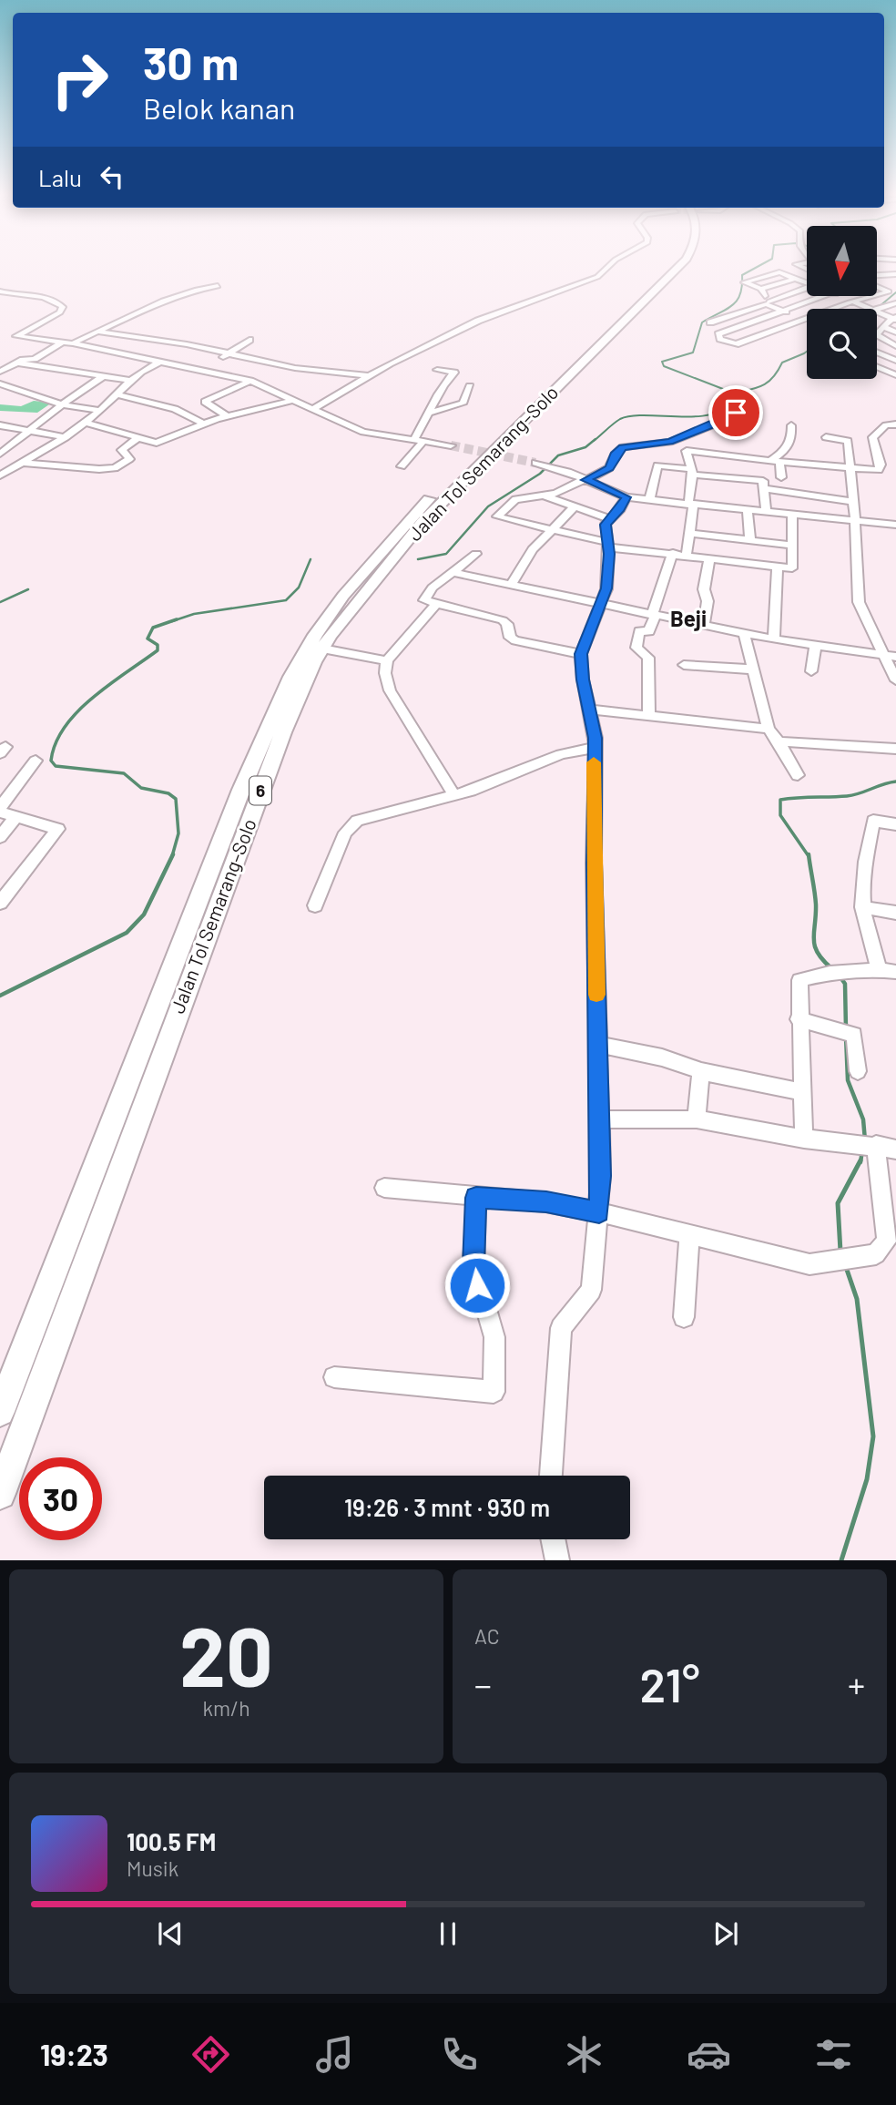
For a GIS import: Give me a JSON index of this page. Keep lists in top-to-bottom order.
{
  "streets": {
    "highway": ["Jalan Tol Semarang–Solo", "6"]
  },
  "districts": ["Beji"],
  "north": "bottom",
  "page": {
    "turn": ["30 m", "Belok kanan"],
    "then": "Lalu",
    "limit": "30",
    "trip": "19:26 · 3 mnt · 930 m",
    "tile": [
      ["20", "km/h"],
      "AC"
    ],
    "heat": ["−", "21°", "+"],
    "song": ["100.5 FM", "Musik"],
    "tabs": "19:23"
  }
}
